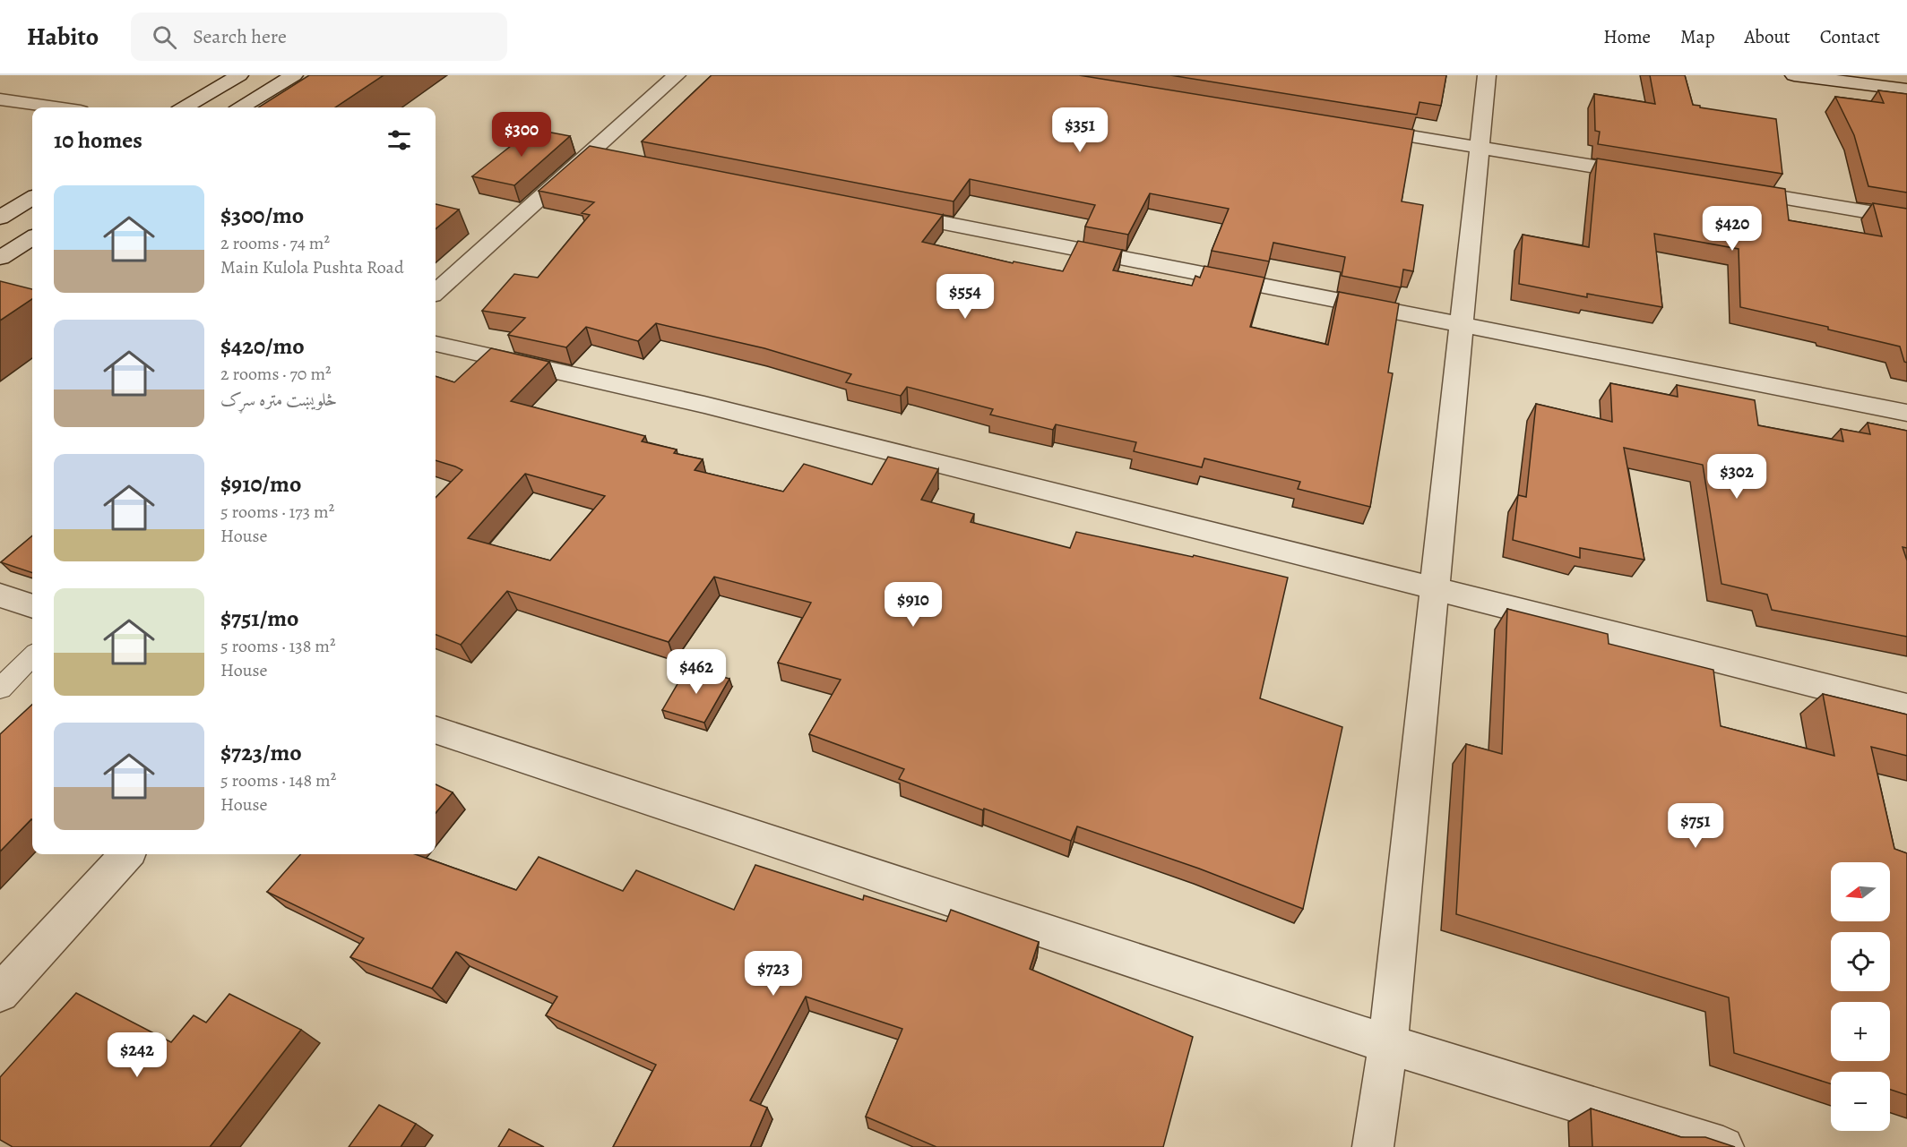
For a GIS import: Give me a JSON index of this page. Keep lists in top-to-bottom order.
{
  "north": "left",
  "page": {
    "header": "Habito",
    "search": "Search here",
    "nav": [
      "Home",
      "Map",
      "About",
      "Contact"
    ],
    "price": [
      "$351",
      "$300",
      "$420",
      "$554",
      "$302",
      "$910",
      "$462",
      "$751",
      "$723",
      "$242"
    ],
    "heading": "10 homes",
    "list": [
      {
        "name": "$300/mo",
        "note": "2 rooms · 74 m² · Main Kulola Pushta Road"
      },
      {
        "name": "$420/mo",
        "note": "2 rooms · 70 m² · څلویښت متره سړک"
      },
      {
        "name": "$910/mo",
        "note": "5 rooms · 173 m² · House"
      },
      {
        "name": "$751/mo",
        "note": "5 rooms · 138 m² · House"
      },
      {
        "name": "$723/mo",
        "note": "5 rooms · 148 m² · House"
      }
    ],
    "map_buttons": ["+", "−"]
  }
}
